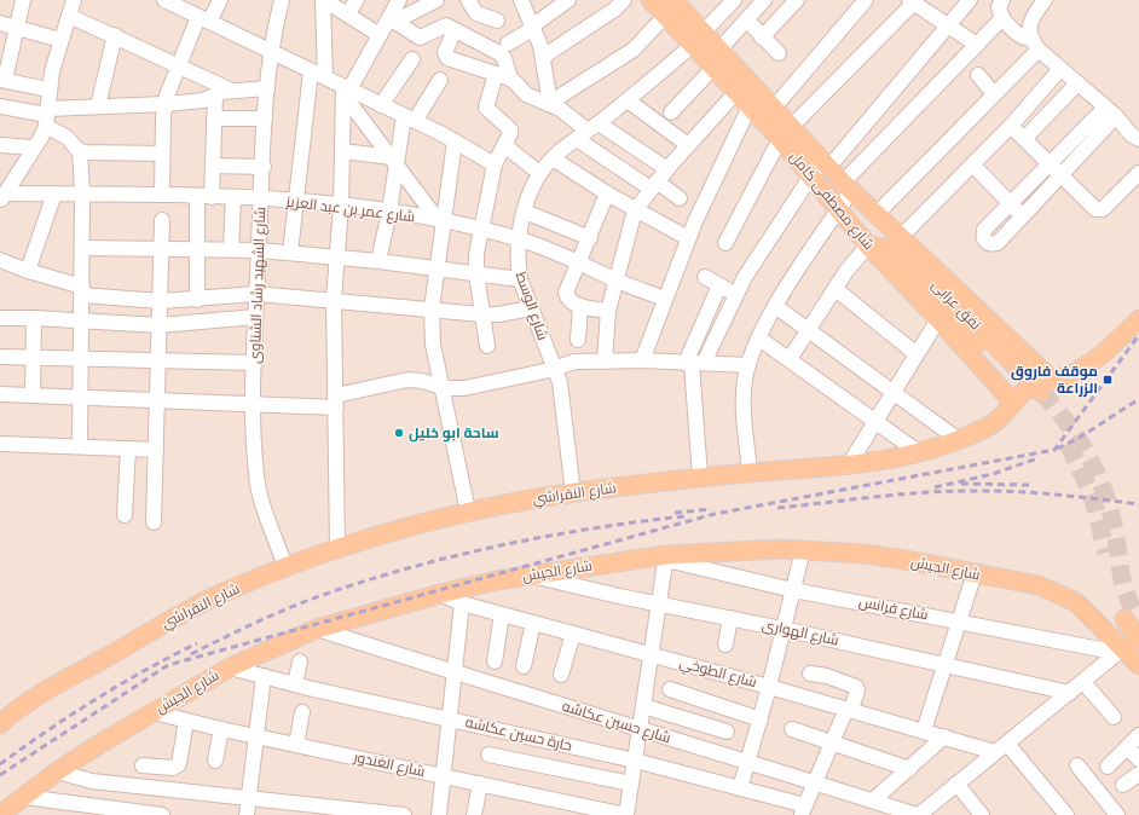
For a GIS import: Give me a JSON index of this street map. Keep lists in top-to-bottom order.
{
  "streets": {
    "main road": [
      "شارع مصطفى كامل",
      "نفق عرابى",
      "شارع النقراشي",
      "شارع الجيش"
    ],
    "street": [
      "شارع عمر بن عبد العزيز",
      "شارع الشهيد رشاد الشناوى",
      "شارع الوسط",
      "شارع فرانس",
      "شارع الهوارى",
      "شارع الطوخي",
      "شارع حسين عكاشه",
      "حارة حسين عكاشه",
      "شارع الغندور"
    ]
  },
  "crossings": [
    ["شارع مصطفى كامل", "نفق عرابى"],
    ["شارع مصطفى كامل", "شارع الوسط"],
    ["شارع مصطفى كامل", "شارع النقراشي"],
    ["شارع عمر بن عبد العزيز", "شارع الشهيد رشاد الشناوى"],
    ["شارع عمر بن عبد العزيز", "شارع الوسط"],
    ["شارع الشهيد رشاد الشناوى", "شارع النقراشي"],
    ["نفق عرابى", "شارع النقراشي"],
    ["شارع الوسط", "شارع النقراشي"],
    ["شارع الجيش", "شارع فرانس"],
    ["شارع الجيش", "شارع الهوارى"],
    ["شارع الجيش", "شارع الطوخي"],
    ["شارع الجيش", "شارع حسين عكاشه"],
    ["شارع الجيش", "حارة حسين عكاشه"],
    ["شارع الجيش", "شارع الغندور"]
  ],
  "places": {
    "transit": ["موقف فاروق الزراعة"],
    "other": ["ساحة ابو خليل"]
  }
}
